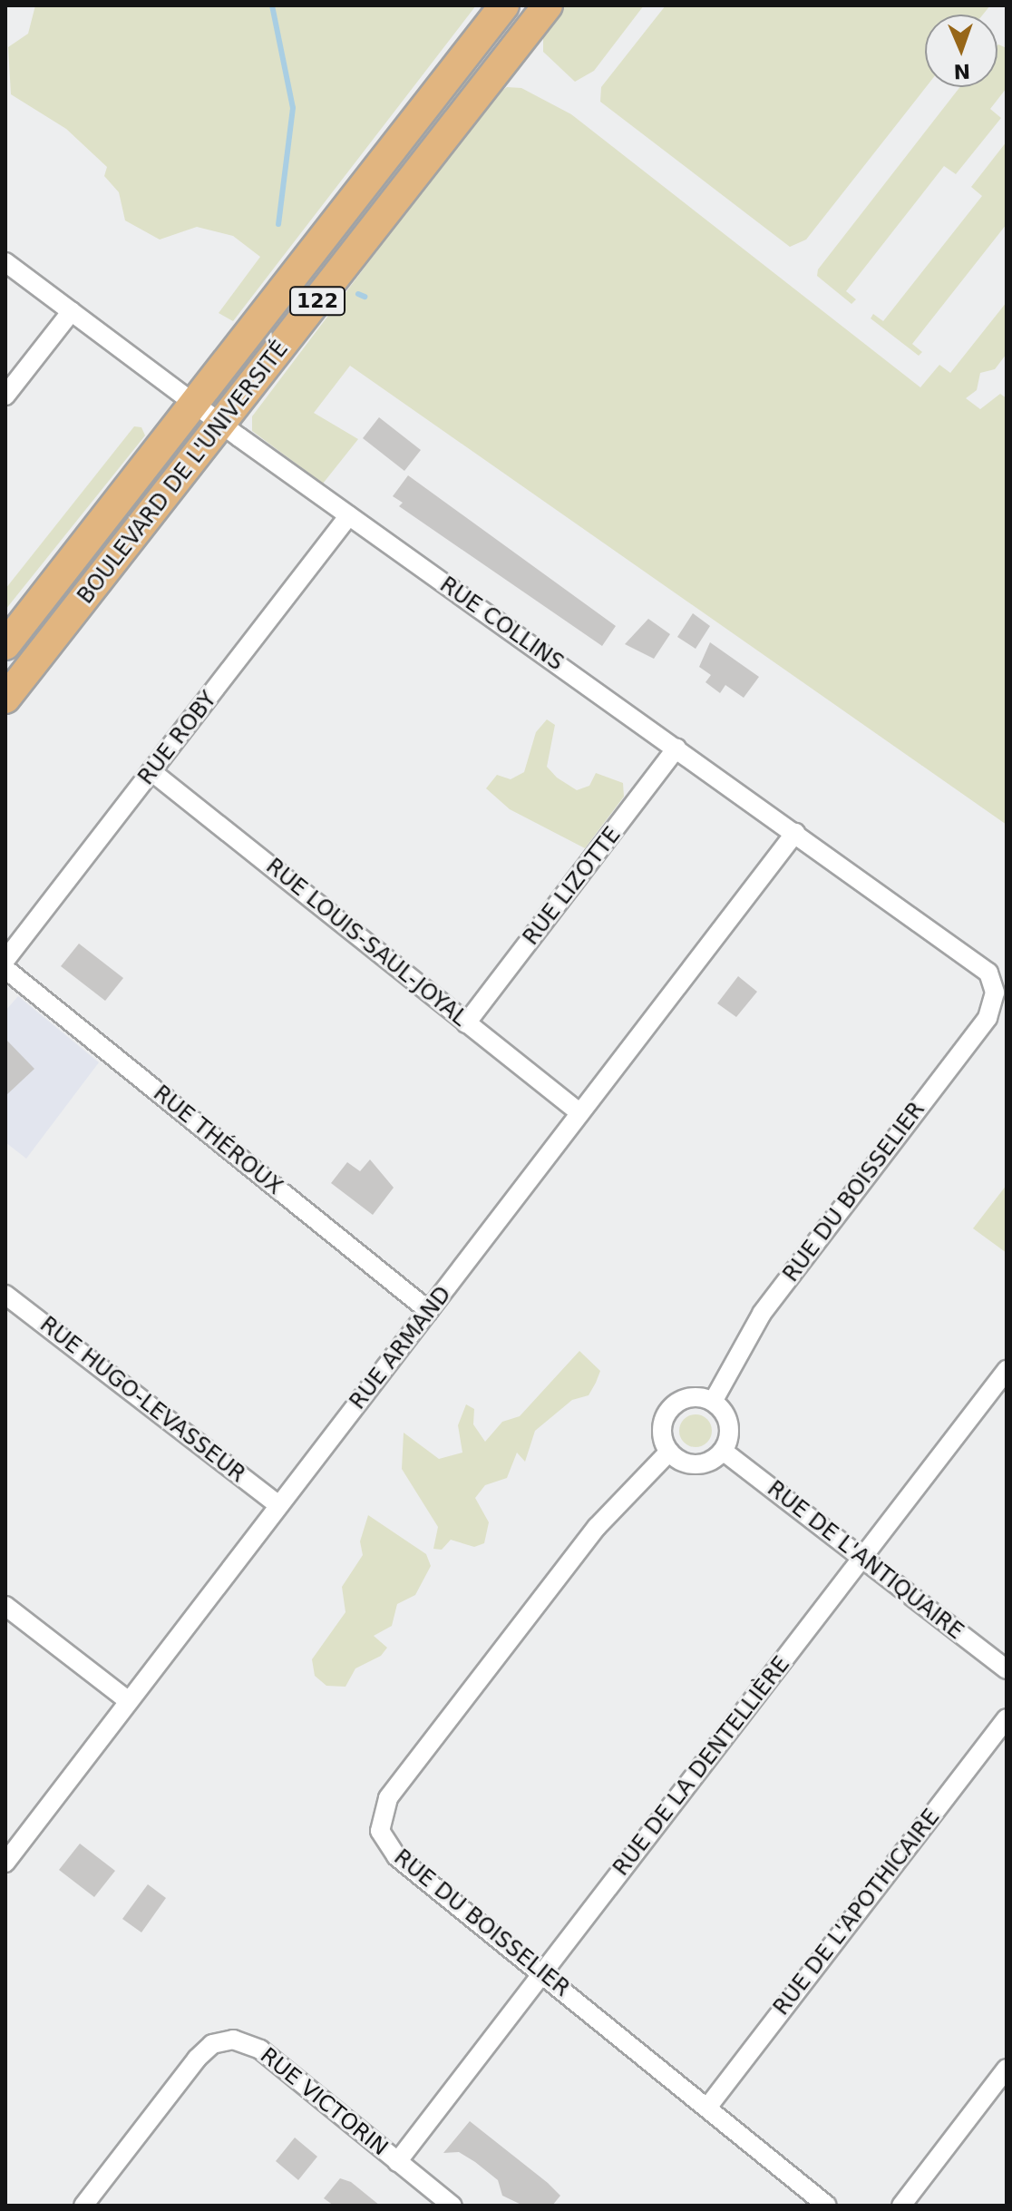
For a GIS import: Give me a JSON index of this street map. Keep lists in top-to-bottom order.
{
  "streets": {
    "main road": ["122", "BOULEVARD DE L'UNIVERSITÉ"],
    "street": [
      "RUE COLLINS",
      "RUE ROBY",
      "RUE LIZOTTE",
      "RUE LOUIS-SAUL-JOYAL",
      "RUE THÉROUX",
      "RUE DU BOISSELIER",
      "RUE ARMAND",
      "RUE HUGO-LEVASSEUR",
      "RUE DE L'ANTIQUAIRE",
      "RUE DE LA DENTELLIÈRE",
      "RUE DE L'APOTHICAIRE",
      "RUE VICTORIN"
    ]
  },
  "crossings": [
    ["BOULEVARD DE L'UNIVERSITÉ", "RUE COLLINS"],
    ["RUE COLLINS", "RUE ROBY"],
    ["RUE COLLINS", "RUE LIZOTTE"],
    ["RUE COLLINS", "RUE DU BOISSELIER"],
    ["RUE COLLINS", "RUE ARMAND"],
    ["RUE ROBY", "RUE LOUIS-SAUL-JOYAL"],
    ["RUE LIZOTTE", "RUE LOUIS-SAUL-JOYAL"],
    ["RUE LOUIS-SAUL-JOYAL", "RUE ARMAND"],
    ["RUE THÉROUX", "RUE ARMAND"],
    ["RUE DU BOISSELIER", "RUE DE L'ANTIQUAIRE"],
    ["RUE DU BOISSELIER", "RUE DE LA DENTELLIÈRE"],
    ["RUE DU BOISSELIER", "RUE DE L'APOTHICAIRE"],
    ["RUE ARMAND", "RUE HUGO-LEVASSEUR"],
    ["RUE DE L'ANTIQUAIRE", "RUE DE LA DENTELLIÈRE"],
    ["RUE DE LA DENTELLIÈRE", "RUE VICTORIN"]
  ],
  "north": "bottom"
}
